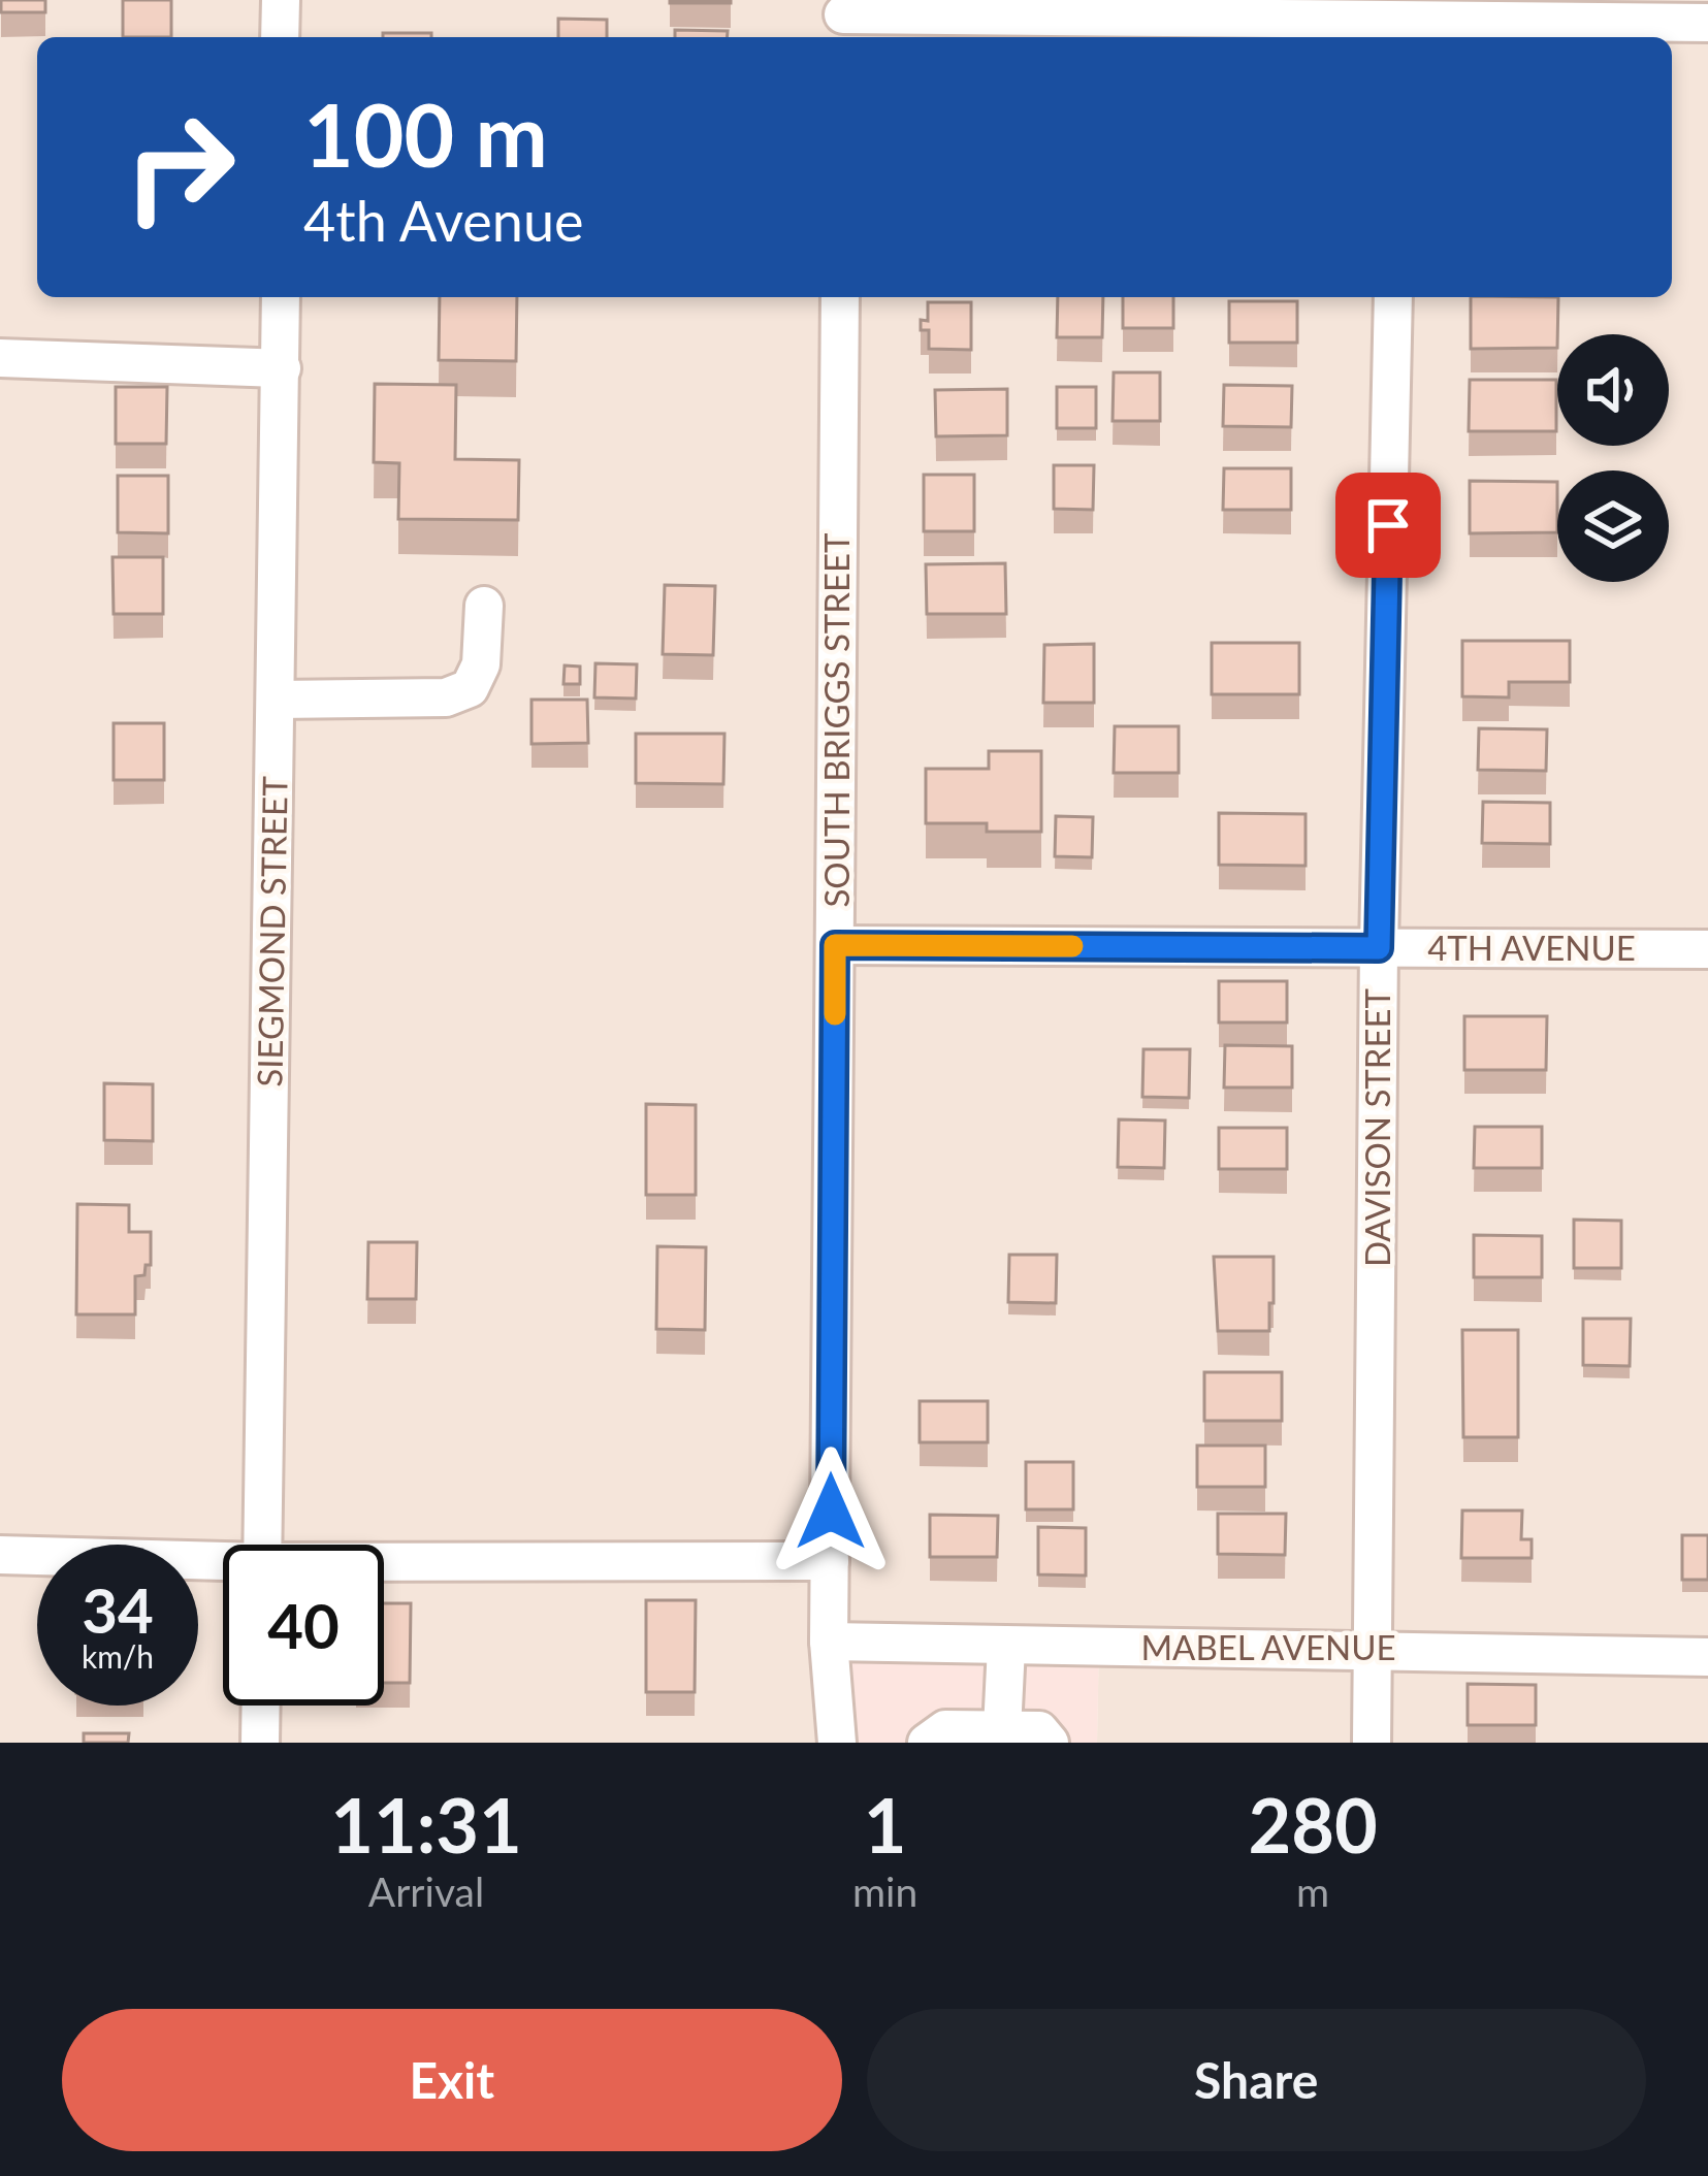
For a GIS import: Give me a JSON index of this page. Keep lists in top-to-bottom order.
{
  "streets": {
    "street": [
      "SOUTH BRIGGS STREET",
      "SIEGMOND STREET",
      "4TH AVENUE",
      "DAVISON STREET",
      "MABEL AVENUE"
    ]
  },
  "crossings": [
    ["SOUTH BRIGGS STREET", "4TH AVENUE"],
    ["SOUTH BRIGGS STREET", "MABEL AVENUE"],
    ["4TH AVENUE", "DAVISON STREET"],
    ["DAVISON STREET", "MABEL AVENUE"]
  ],
  "page": {
    "turn": ["100 m", "4th Avenue"],
    "speed": "34 km/h",
    "limit": "40",
    "eta": [
      "11:31",
      "Arrival",
      "1",
      "min",
      "280",
      "m"
    ],
    "buttons": ["Exit", "Share"]
  }
}
